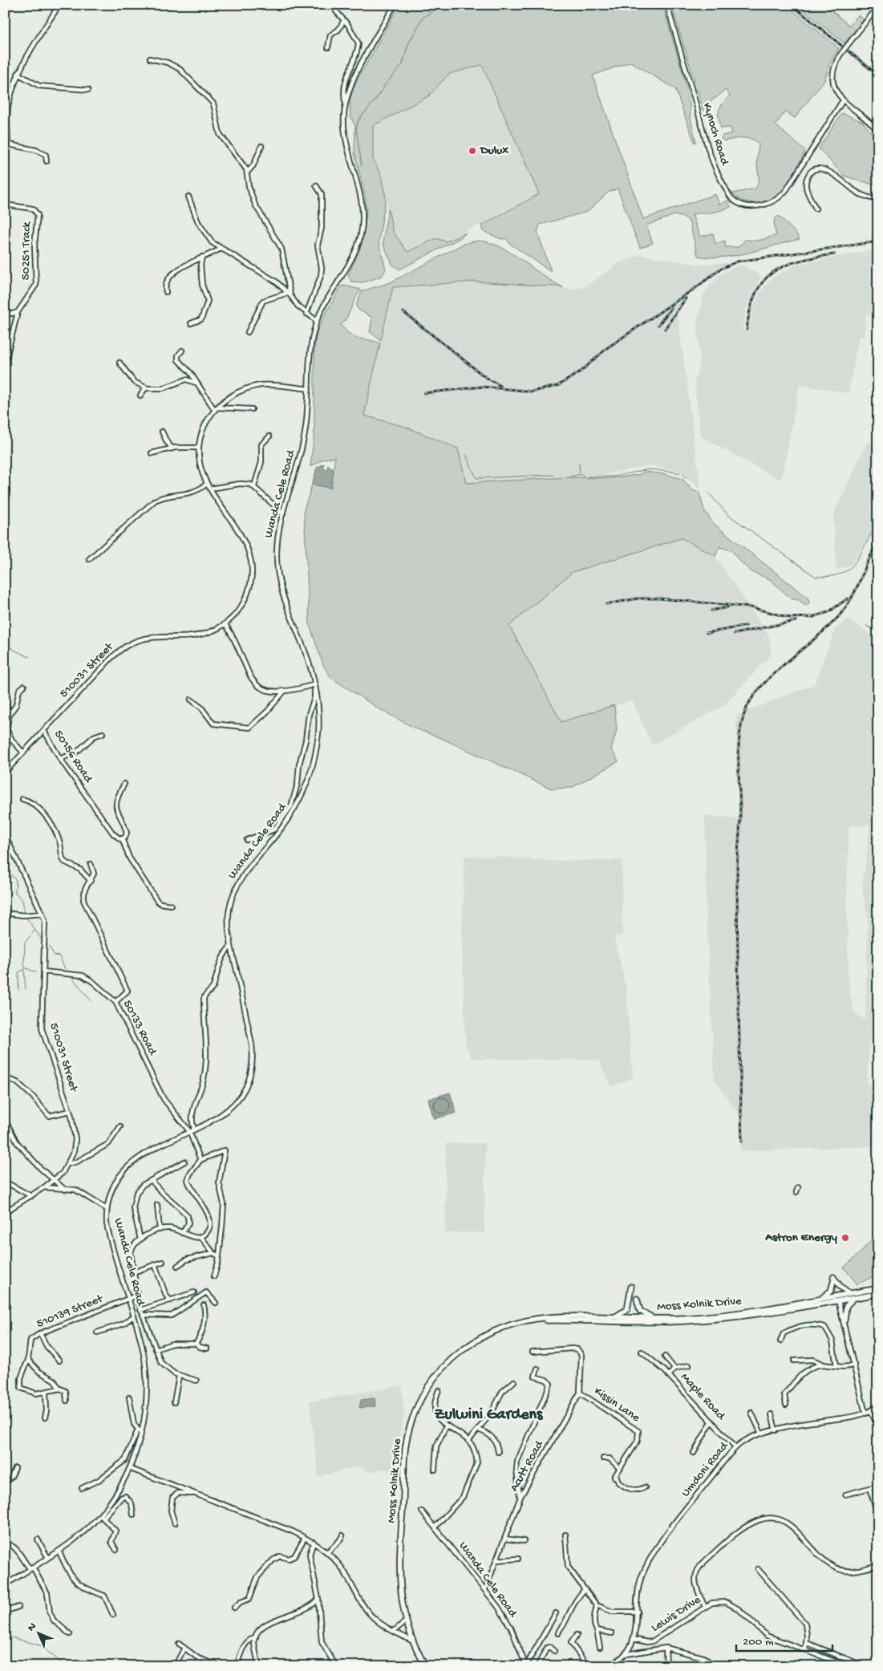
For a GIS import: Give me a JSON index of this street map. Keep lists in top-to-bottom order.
{
  "streets": {
    "main road": ["Moss Kolnik Drive"],
    "street": [
      "Kynoch Road",
      "50251 Track",
      "Wanda Cele Road",
      "510031 Street",
      "50156 Road",
      "50133 Road",
      "510139 Street",
      "Maple Road",
      "Kissin Lane",
      "Acutt Road",
      "Umdoni Road",
      "Lewis Drive"
    ]
  },
  "crossings": [
    ["Wanda Cele Road", "510031 Street"],
    ["Wanda Cele Road", "50133 Road"],
    ["Wanda Cele Road", "510139 Street"],
    ["Wanda Cele Road", "Acutt Road"],
    ["510031 Street", "50156 Road"],
    ["510031 Street", "50133 Road"],
    ["Maple Road", "Umdoni Road"],
    ["Kissin Lane", "Acutt Road"],
    ["Umdoni Road", "Lewis Drive"]
  ],
  "districts": ["Zulwini Gardens"],
  "places": ["Dulux", "Astron Energy"],
  "scale_bar": "200 m",
  "north": "top left"
}
